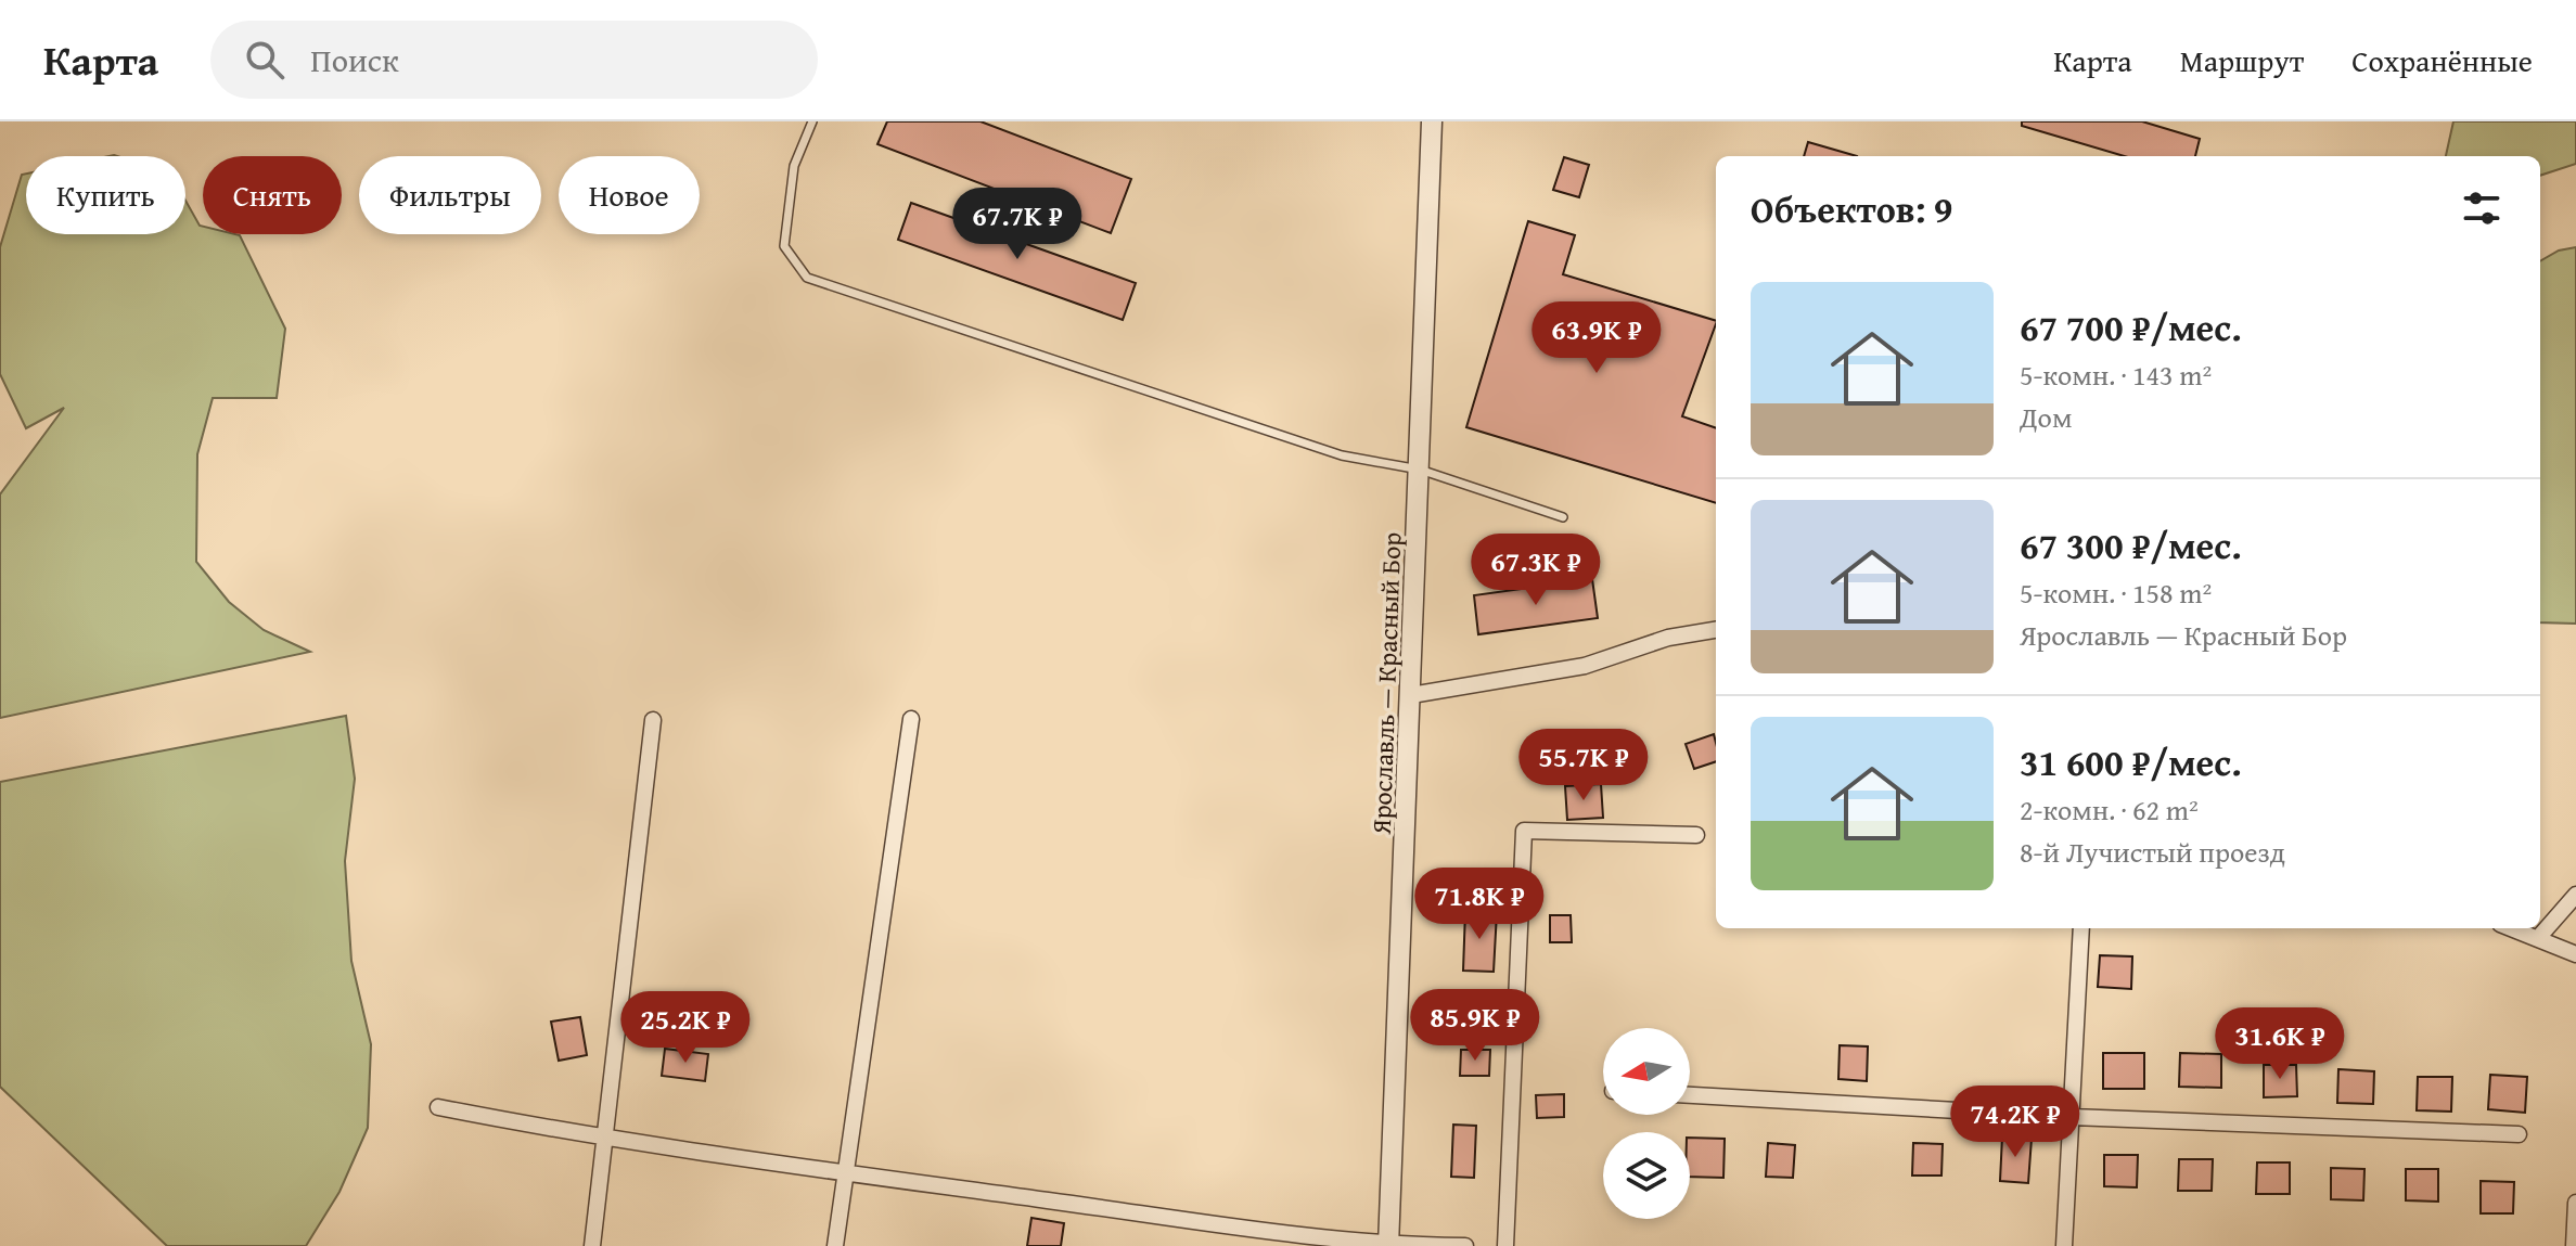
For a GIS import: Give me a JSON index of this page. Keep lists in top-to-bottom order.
{
  "streets": {
    "street": ["Ярославль — Красный Бор"]
  },
  "north": "left",
  "page": {
    "header": "Карта",
    "search": "Поиск",
    "nav": ["Карта", "Маршрут", "Сохранённые"],
    "chip": [
      "Купить",
      "Снять",
      "Фильтры",
      "Новое"
    ],
    "heading": "Объектов: 9",
    "price": [
      "67.7K ₽",
      "63.9K ₽",
      "67.3K ₽",
      "55.7K ₽",
      "71.8K ₽",
      "85.9K ₽",
      "25.2K ₽",
      "31.6K ₽",
      "74.2K ₽"
    ],
    "list": [
      {
        "name": "67 700 ₽/мес.",
        "note": "5-комн. · 143 m² · Дом"
      },
      {
        "name": "67 300 ₽/мес.",
        "note": "5-комн. · 158 m² · Ярославль — Красный Бор"
      },
      {
        "name": "31 600 ₽/мес.",
        "note": "2-комн. · 62 m² · 8-й Лучистый проезд"
      }
    ]
  }
}
